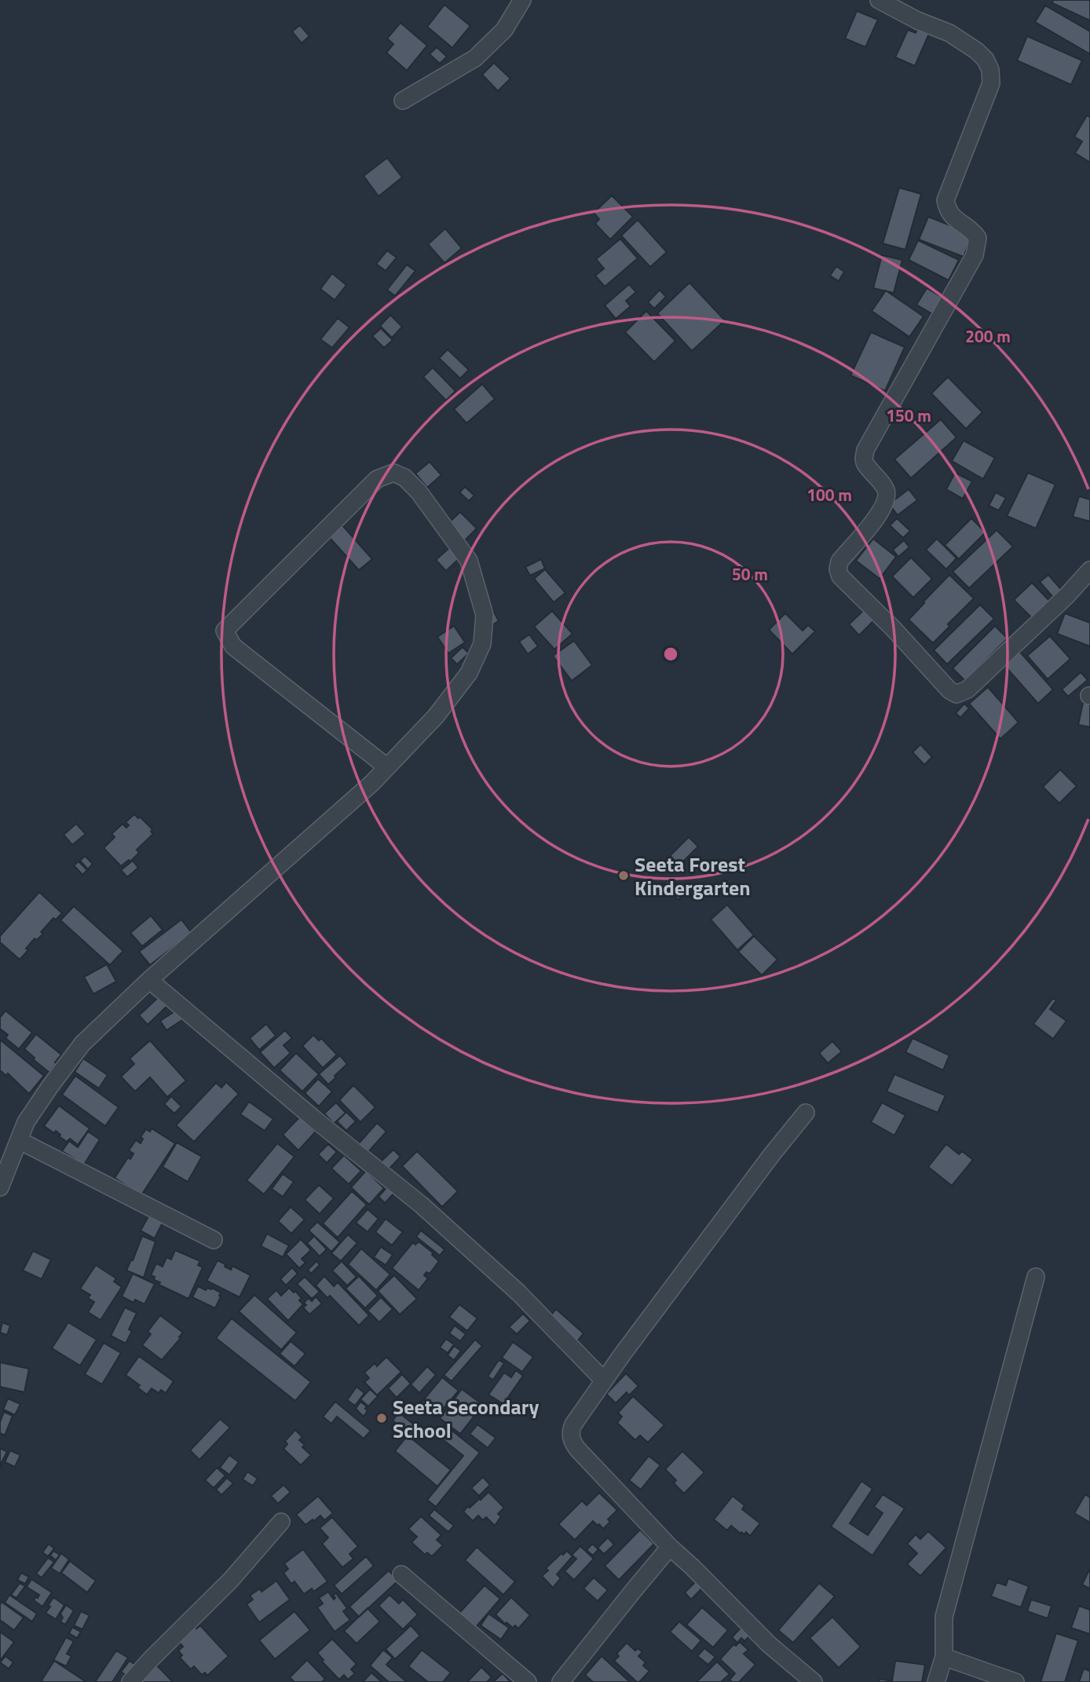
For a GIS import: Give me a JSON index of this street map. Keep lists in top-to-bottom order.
{
  "places": ["Seeta Forest Kindergarten", "Seeta Secondary School"],
  "rings": [
    "200 m",
    "150 m",
    "100 m",
    "50 m"
  ]
}
